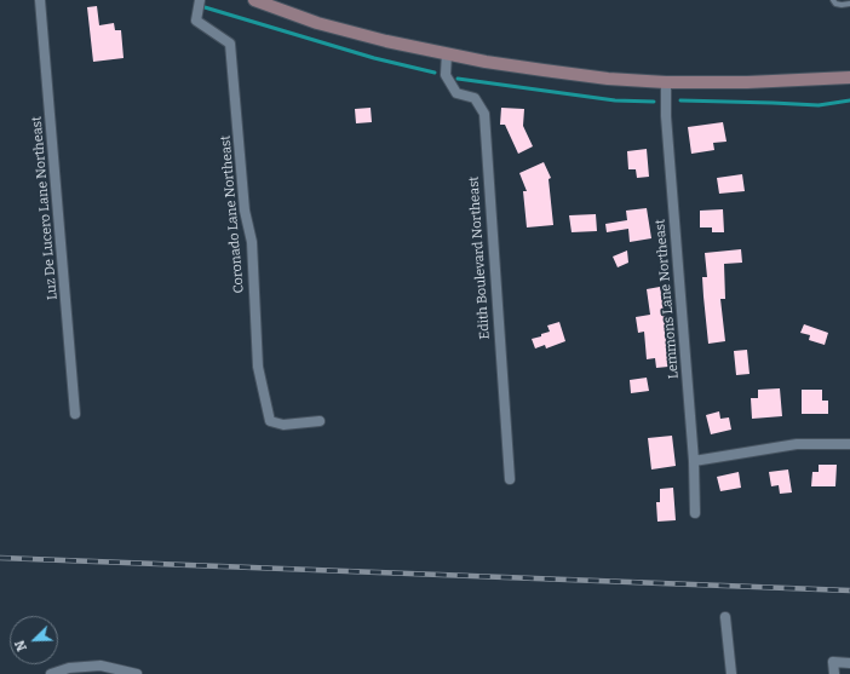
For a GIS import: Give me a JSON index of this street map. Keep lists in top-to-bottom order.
{
  "streets": {
    "street": [
      "Luz De Lucero Lane Northeast",
      "Coronado Lane Northeast",
      "Edith Boulevard Northeast",
      "Lemmons Lane Northeast"
    ]
  },
  "north": "bottom left"
}
